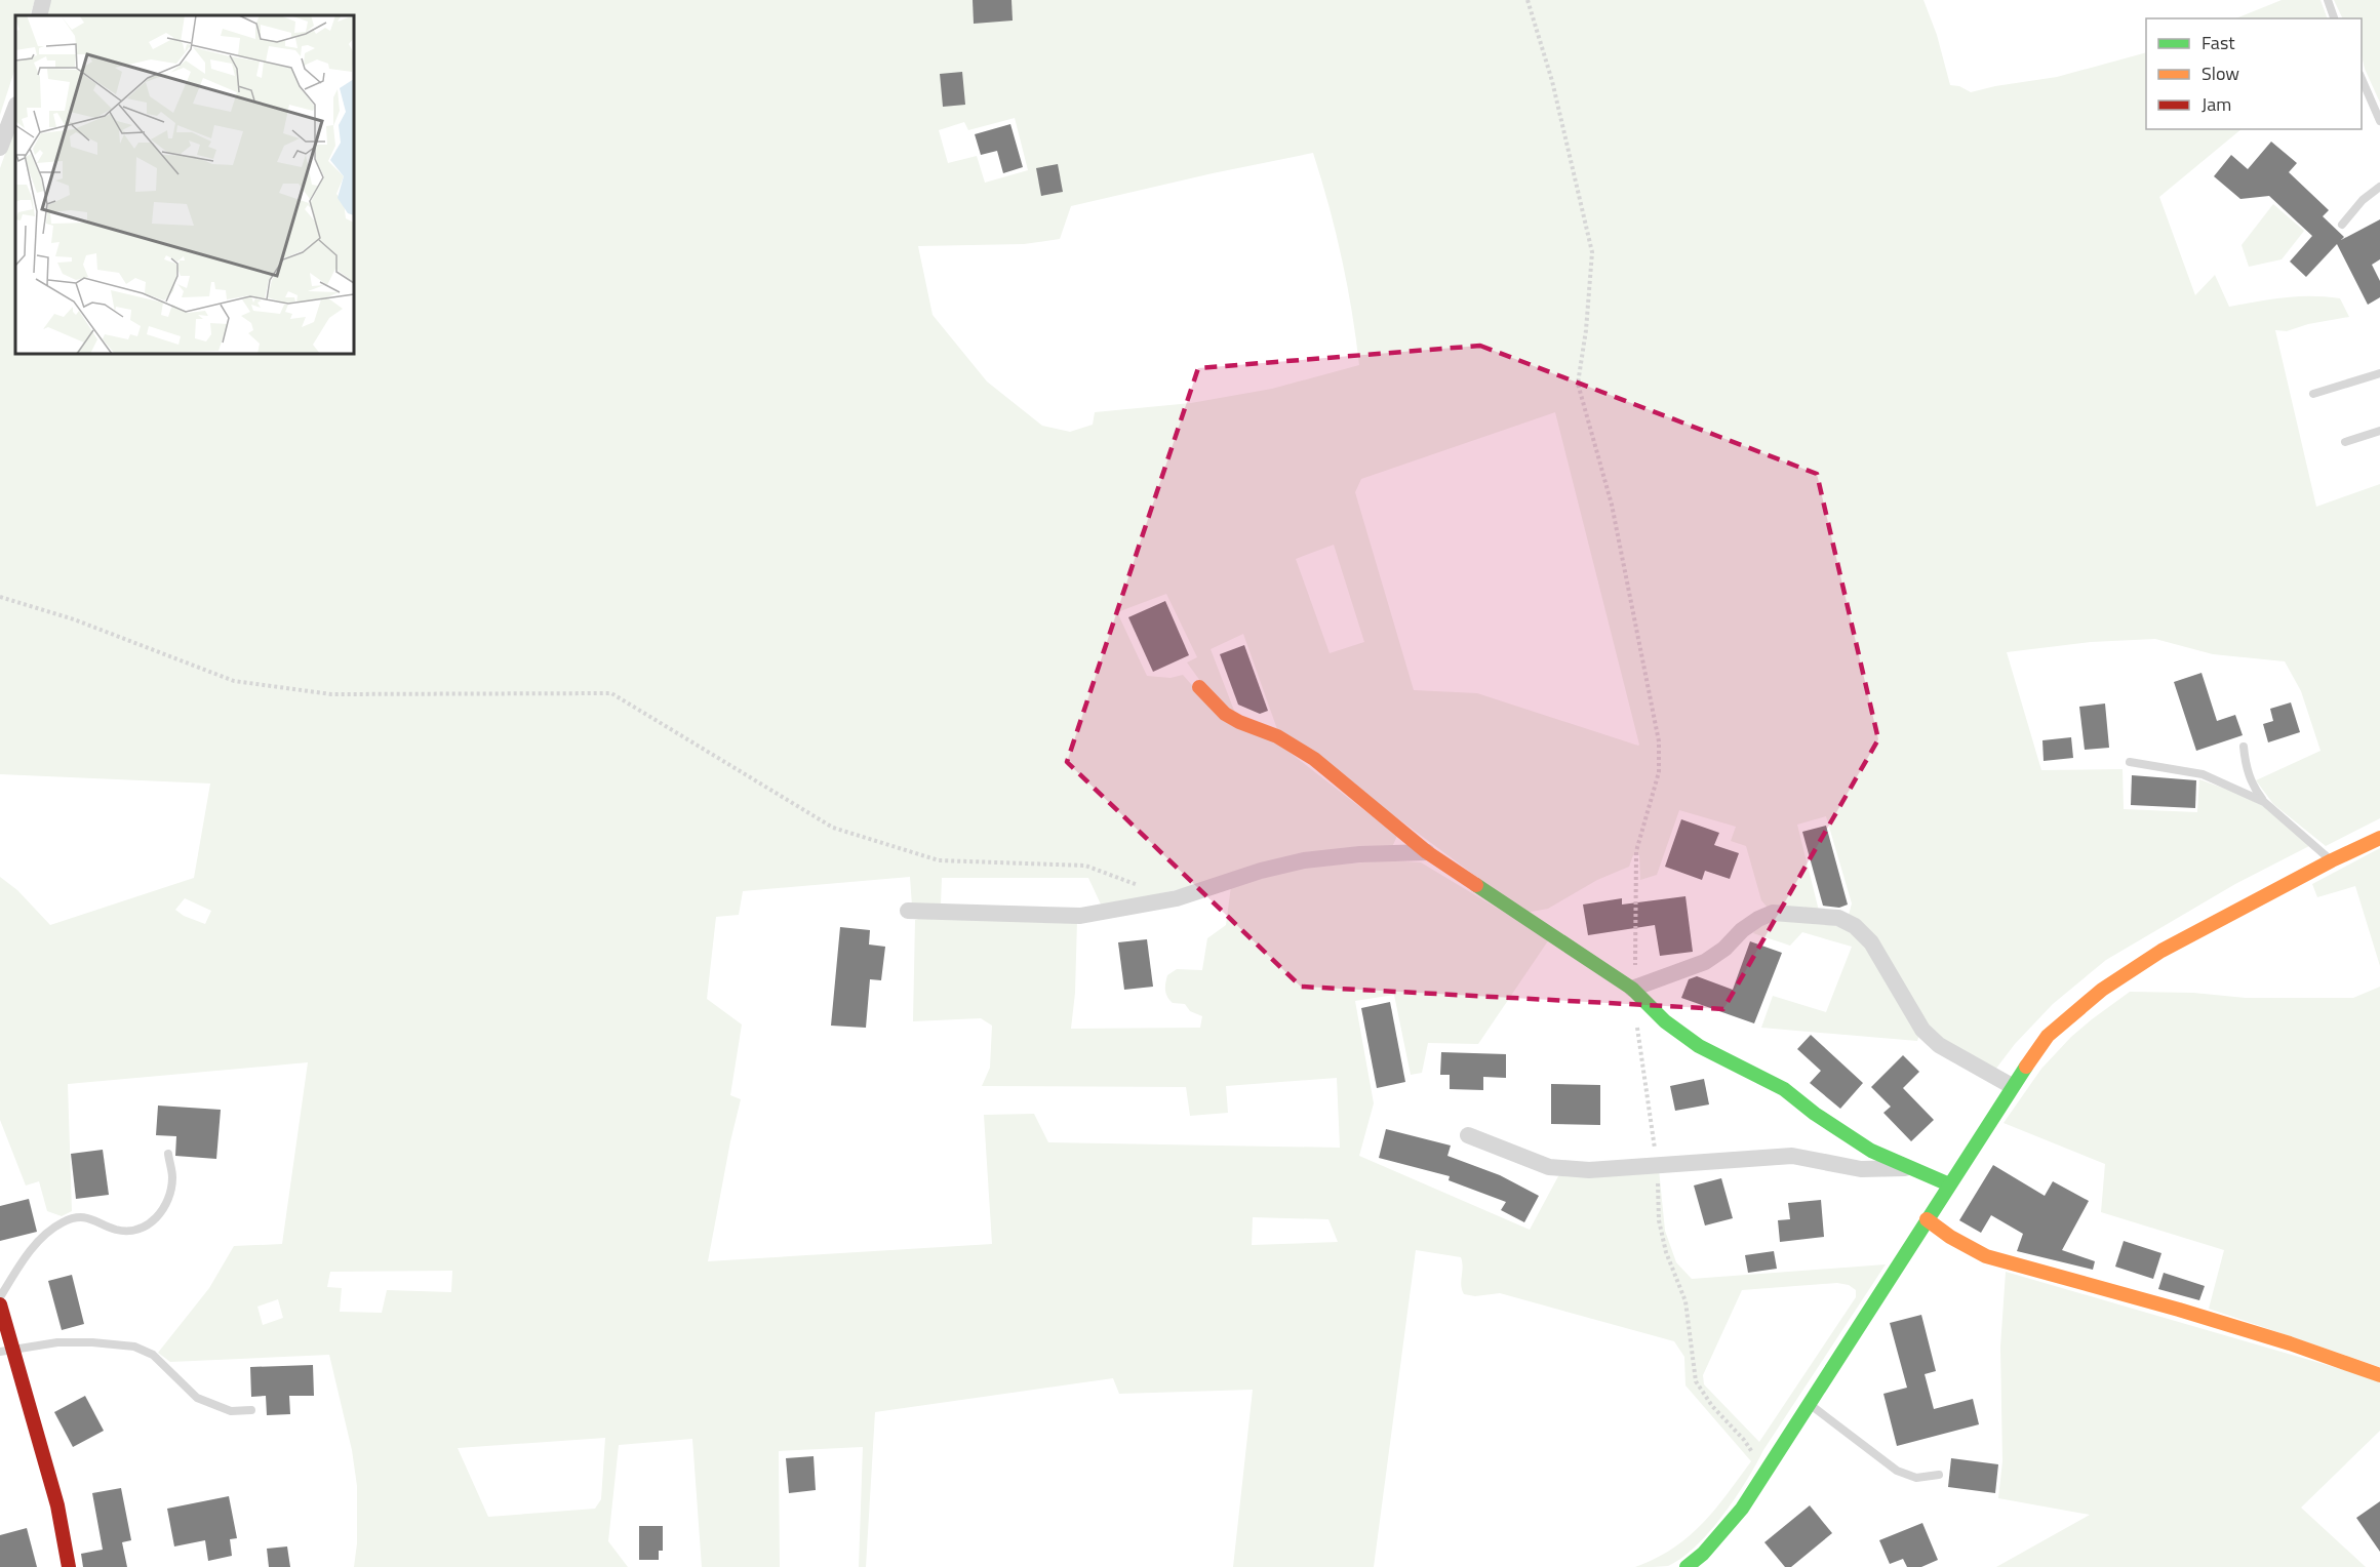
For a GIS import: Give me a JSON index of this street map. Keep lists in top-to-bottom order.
{
  "legend": ["Fast", "Slow", "Jam"]
}
